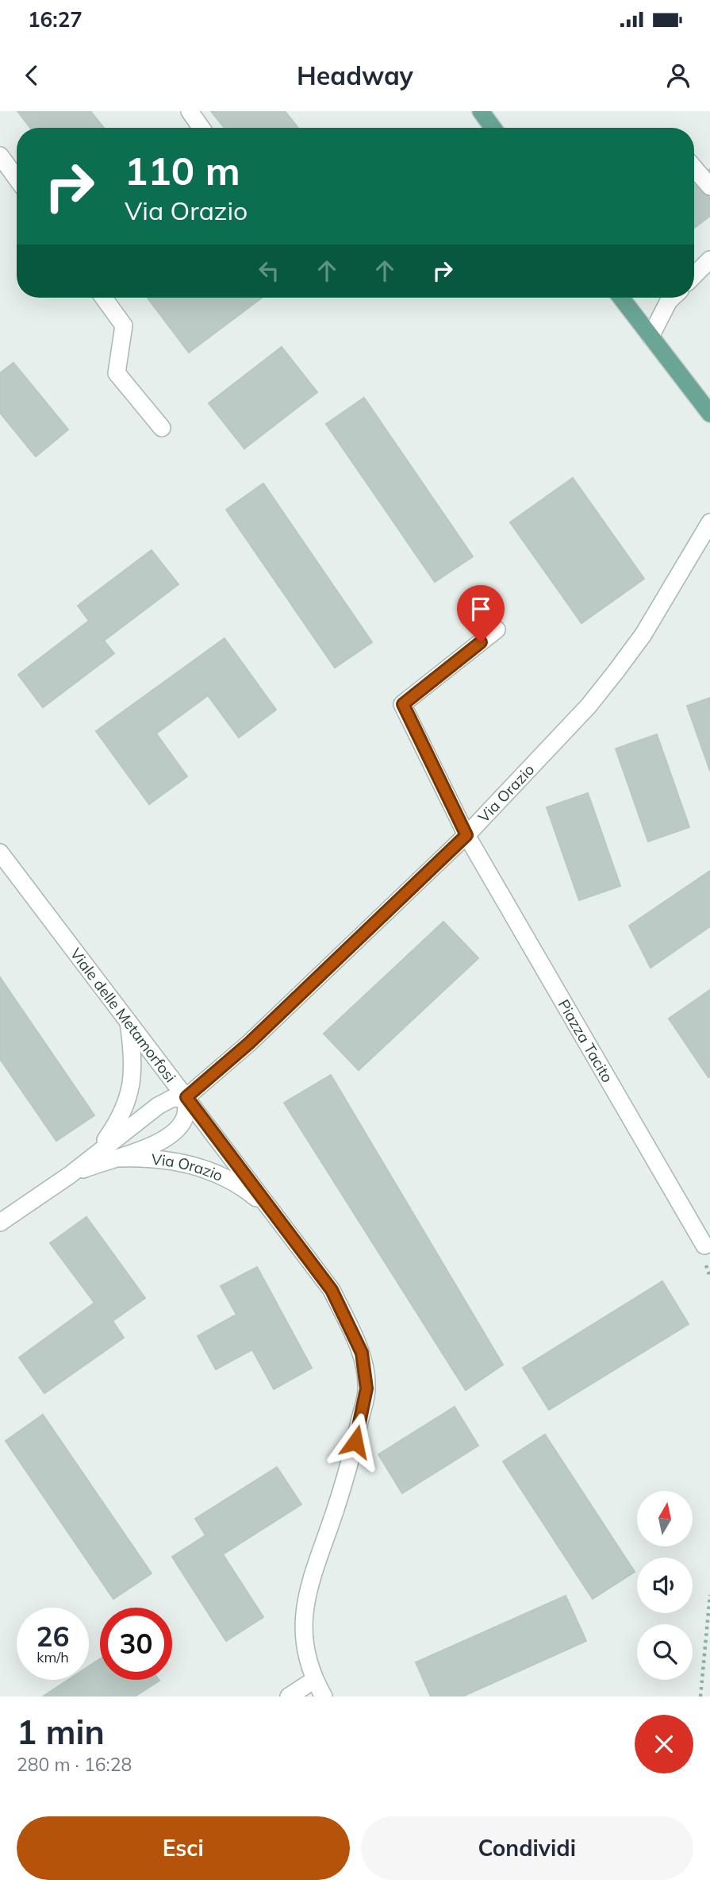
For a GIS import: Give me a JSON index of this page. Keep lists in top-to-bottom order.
{
  "streets": {
    "street": ["Via Orazio", "Viale delle Metamorfosi", "Piazza Tacito"]
  },
  "crossings": [
    ["Via Orazio", "Viale delle Metamorfosi"],
    ["Via Orazio", "Piazza Tacito"]
  ],
  "north": "top",
  "page": {
    "status": "16:27",
    "header": "Headway",
    "turn": ["110 m", "Via Orazio"],
    "speed": "26 km/h",
    "limit": "30",
    "heading": ["1 min", "280 m · 16:28"],
    "buttons": ["Esci", "Condividi"]
  }
}
